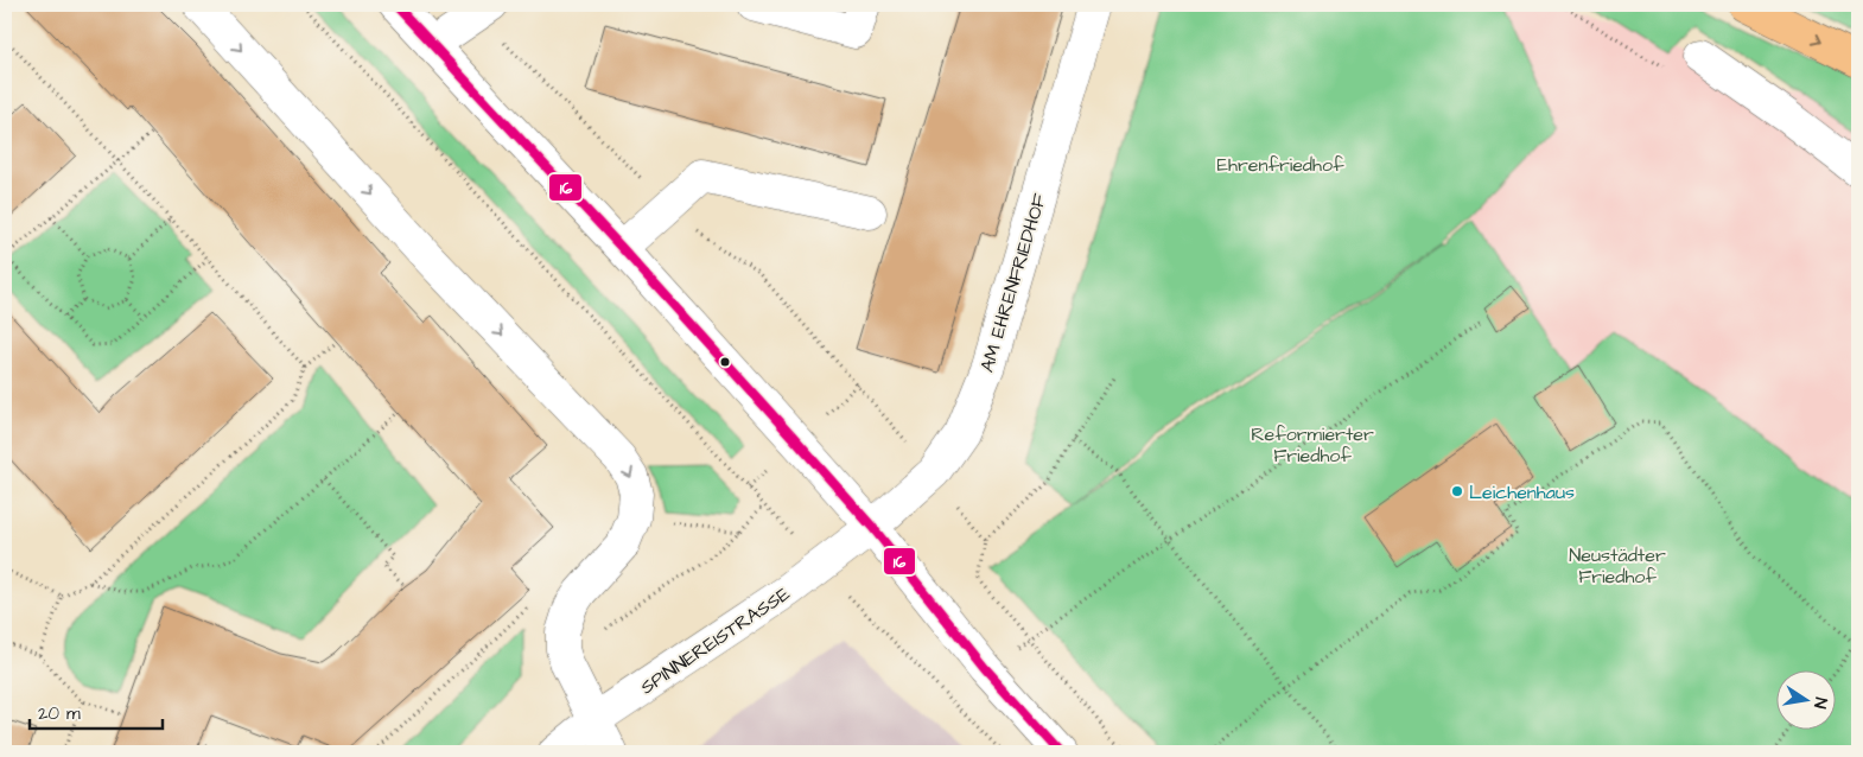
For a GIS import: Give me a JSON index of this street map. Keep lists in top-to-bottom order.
{
  "streets": {
    "street": ["AM EHRENFRIEDHOF", "SPINNEREISTRASSE"]
  },
  "crossings": [
    ["AM EHRENFRIEDHOF", "SPINNEREISTRASSE"]
  ],
  "parks": ["Ehrenfriedhof", "Reformierter Friedhof", "Neustädter Friedhof"],
  "places": ["Leichenhaus"],
  "lines": ["transit line 16"],
  "scale_bar": "20 m",
  "north": "right"
}
